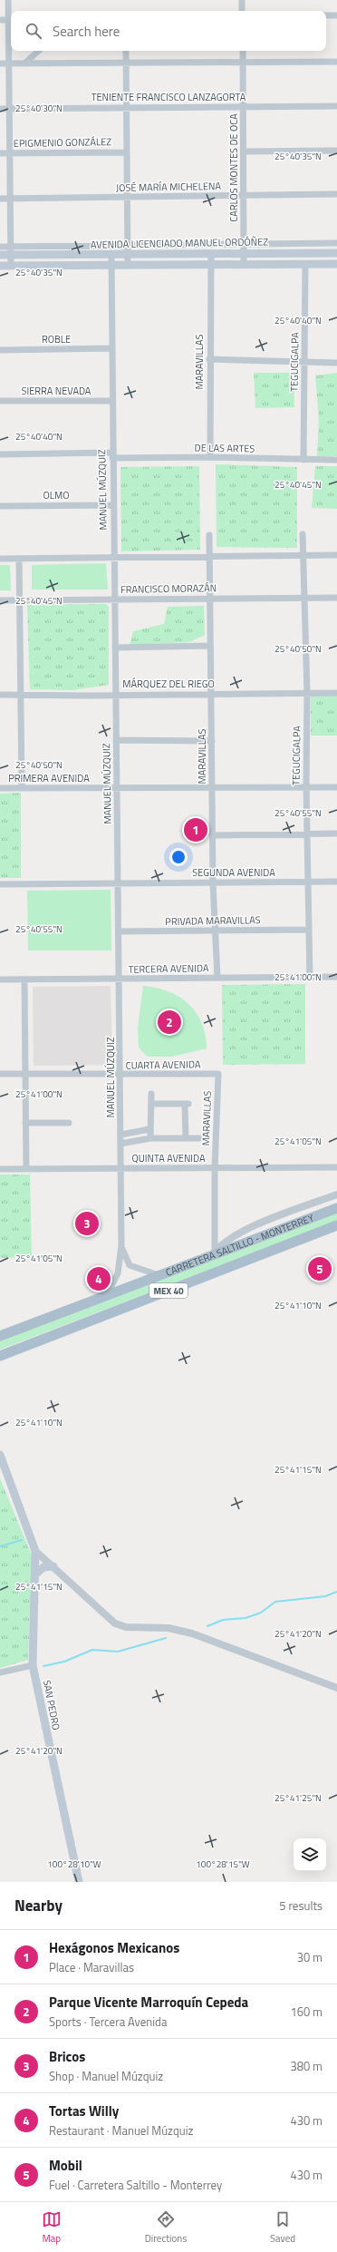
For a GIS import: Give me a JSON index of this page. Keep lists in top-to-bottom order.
{
  "streets": {
    "main road": [
      "AVENIDA LICENCIADO MANUEL ORDÓÑEZ",
      "CARRETERA SALTILLO - MONTERREY",
      "MEX 40",
      "SAN PEDRO"
    ],
    "street": [
      "TENIENTE FRANCISCO LANZAGORTA",
      "EPIGMENIO GONZÁLEZ",
      "CARLOS MONTES DE OCA",
      "JOSÉ MARÍA MICHELENA",
      "ROBLE",
      "MARAVILLAS",
      "TEGUCIGALPA",
      "SIERRA NEVADA",
      "DE LAS ARTES",
      "MANUEL MÚZQUIZ",
      "OLMO",
      "FRANCISCO MORAZÁN",
      "MÁRQUEZ DEL RIEGO",
      "PRIMERA AVENIDA",
      "SEGUNDA AVENIDA",
      "PRIVADA MARAVILLAS",
      "TERCERA AVENIDA",
      "CUARTA AVENIDA",
      "QUINTA AVENIDA"
    ]
  },
  "crossings": [
    ["TENIENTE FRANCISCO LANZAGORTA", "CARLOS MONTES DE OCA"],
    ["CARLOS MONTES DE OCA", "JOSÉ MARÍA MICHELENA"],
    ["CARLOS MONTES DE OCA", "AVENIDA LICENCIADO MANUEL ORDÓÑEZ"],
    ["AVENIDA LICENCIADO MANUEL ORDÓÑEZ", "MARAVILLAS"],
    ["AVENIDA LICENCIADO MANUEL ORDÓÑEZ", "MANUEL MÚZQUIZ"],
    ["ROBLE", "MANUEL MÚZQUIZ"],
    ["MARAVILLAS", "DE LAS ARTES"],
    ["MARAVILLAS", "FRANCISCO MORAZÁN"],
    ["MARAVILLAS", "MÁRQUEZ DEL RIEGO"],
    ["MARAVILLAS", "PRIMERA AVENIDA"],
    ["MARAVILLAS", "SEGUNDA AVENIDA"],
    ["MARAVILLAS", "PRIVADA MARAVILLAS"],
    ["MARAVILLAS", "TERCERA AVENIDA"],
    ["MARAVILLAS", "CUARTA AVENIDA"],
    ["MARAVILLAS", "QUINTA AVENIDA"],
    ["MARAVILLAS", "CARRETERA SALTILLO - MONTERREY"],
    ["TEGUCIGALPA", "DE LAS ARTES"],
    ["TEGUCIGALPA", "FRANCISCO MORAZÁN"],
    ["TEGUCIGALPA", "MÁRQUEZ DEL RIEGO"],
    ["TEGUCIGALPA", "PRIMERA AVENIDA"],
    ["TEGUCIGALPA", "SEGUNDA AVENIDA"],
    ["TEGUCIGALPA", "PRIVADA MARAVILLAS"],
    ["TEGUCIGALPA", "TERCERA AVENIDA"],
    ["SIERRA NEVADA", "MANUEL MÚZQUIZ"],
    ["DE LAS ARTES", "MANUEL MÚZQUIZ"],
    ["MANUEL MÚZQUIZ", "OLMO"],
    ["MANUEL MÚZQUIZ", "FRANCISCO MORAZÁN"],
    ["MANUEL MÚZQUIZ", "MÁRQUEZ DEL RIEGO"],
    ["MANUEL MÚZQUIZ", "PRIMERA AVENIDA"],
    ["MANUEL MÚZQUIZ", "SEGUNDA AVENIDA"],
    ["MANUEL MÚZQUIZ", "PRIVADA MARAVILLAS"],
    ["MANUEL MÚZQUIZ", "TERCERA AVENIDA"],
    ["MANUEL MÚZQUIZ", "CUARTA AVENIDA"],
    ["MANUEL MÚZQUIZ", "QUINTA AVENIDA"],
    ["MANUEL MÚZQUIZ", "CARRETERA SALTILLO - MONTERREY"]
  ],
  "page": {
    "search": "Search here",
    "pins": [
      "1",
      "2",
      "3",
      "5",
      "4"
    ],
    "heading": ["Nearby", "5 results"],
    "list": [
      {
        "mark": "1",
        "name": "Hexágonos Mexicanos",
        "note": "Place · Maravillas",
        "value": "30 m"
      },
      {
        "mark": "2",
        "name": "Parque Vicente Marroquín Cepeda",
        "note": "Sports · Tercera Avenida",
        "value": "160 m"
      },
      {
        "mark": "3",
        "name": "Bricos",
        "note": "Shop · Manuel Múzquiz",
        "value": "380 m"
      },
      {
        "mark": "4",
        "name": "Tortas Willy",
        "note": "Restaurant · Manuel Múzquiz",
        "value": "430 m"
      },
      {
        "mark": "5",
        "name": "Mobil",
        "note": "Fuel · Carretera Saltillo - Monterrey",
        "value": "430 m"
      }
    ],
    "nav": ["Map", "Directions", "Saved"]
  },
  "coordinates": [
    "25°40'30\"N",
    "25°40'35\"N",
    "25°40'40\"N",
    "25°40'45\"N",
    "25°40'50\"N",
    "25°40'55\"N",
    "25°41'00\"N",
    "25°41'05\"N",
    "25°41'10\"N",
    "25°41'15\"N",
    "25°41'20\"N",
    "25°41'25\"N",
    "100°28'10\"W",
    "100°28'15\"W"
  ]
}
